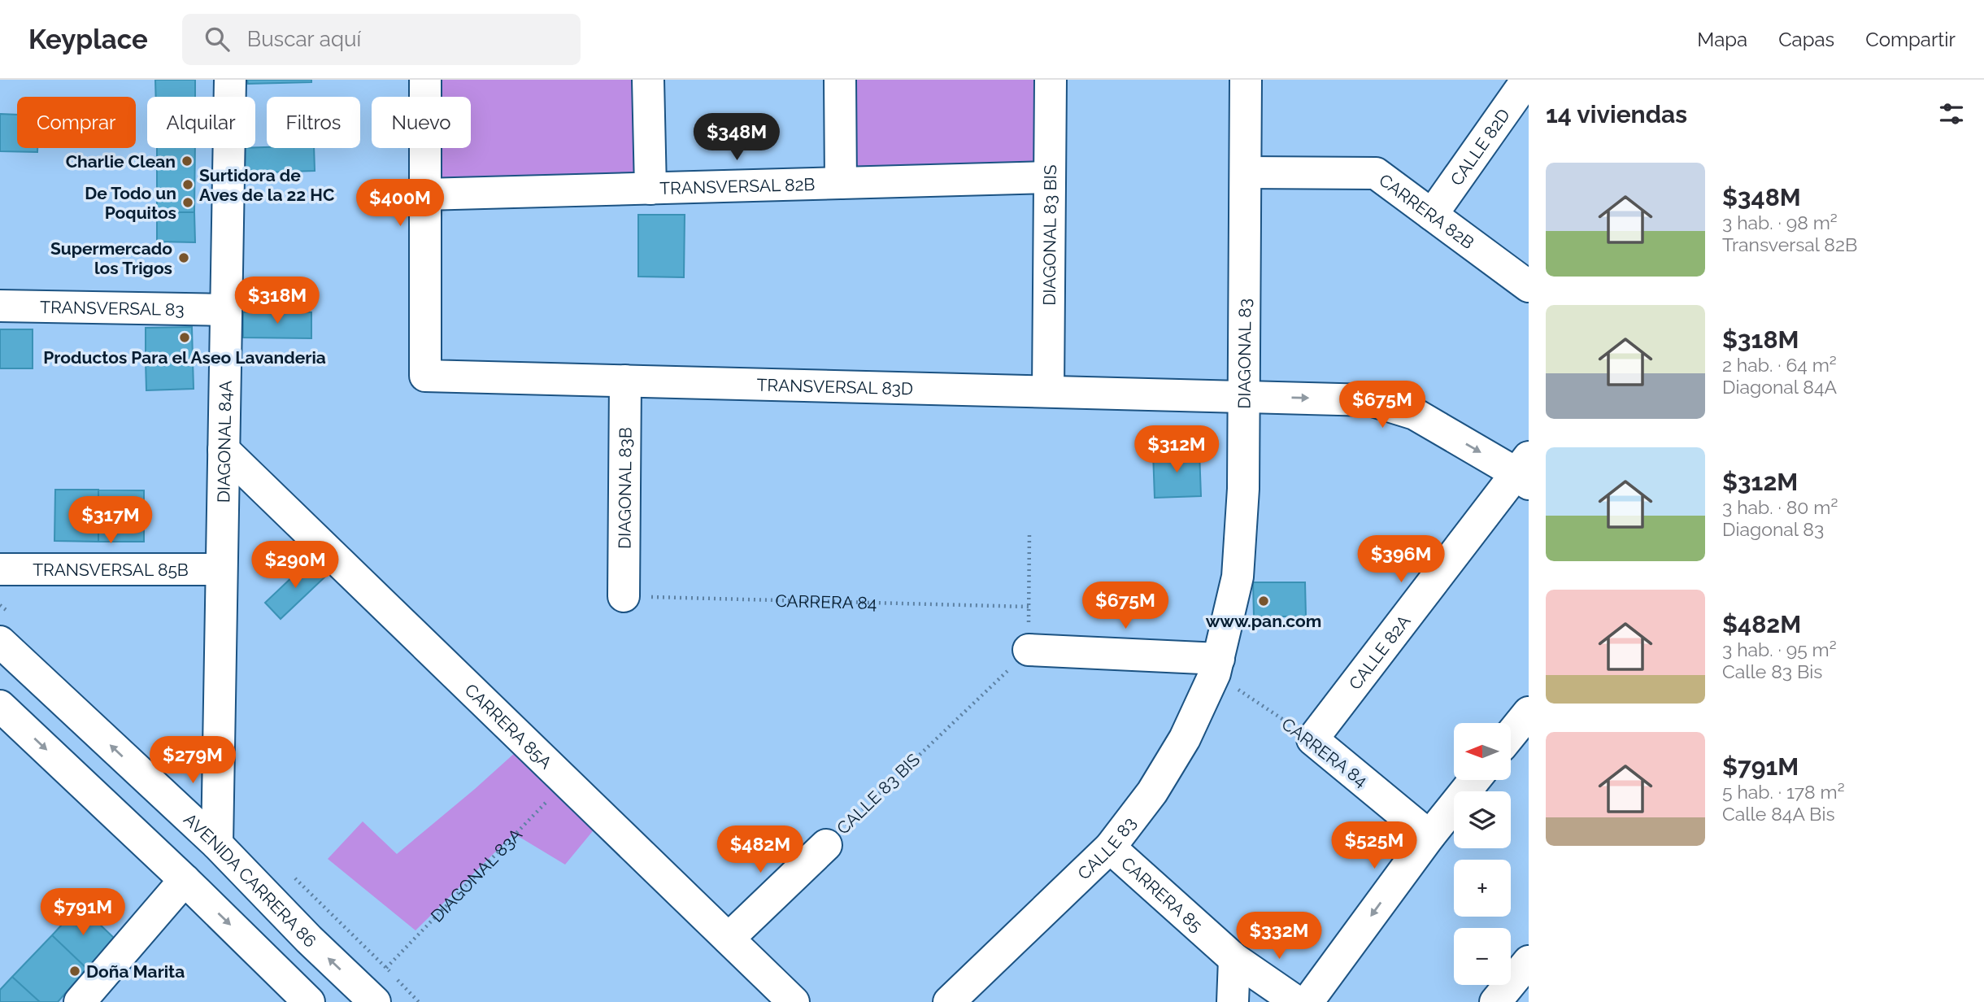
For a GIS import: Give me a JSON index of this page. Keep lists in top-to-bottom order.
{
  "streets": {
    "street": [
      "CALLE 82D",
      "TRANSVERSAL 82B",
      "CARRERA 82B",
      "DIAGONAL 83 BIS",
      "TRANSVERSAL 83",
      "DIAGONAL 83",
      "TRANSVERSAL 83D",
      "DIAGONAL 84A",
      "DIAGONAL 83B",
      "TRANSVERSAL 85B",
      "CARRERA 84",
      "CALLE 82A",
      "CARRERA 85A",
      "CALLE 83 BIS",
      "CALLE 83",
      "AVENIDA CARRERA 86",
      "CARRERA 85"
    ],
    "path": ["DIAGONAL 83A"]
  },
  "crossings": [
    ["CALLE 82D", "CARRERA 82B"],
    ["TRANSVERSAL 82B", "DIAGONAL 83 BIS"],
    ["TRANSVERSAL 82B", "TRANSVERSAL 83D"],
    ["CARRERA 82B", "DIAGONAL 83"],
    ["DIAGONAL 83 BIS", "TRANSVERSAL 83D"],
    ["TRANSVERSAL 83", "DIAGONAL 84A"],
    ["DIAGONAL 83", "TRANSVERSAL 83D"],
    ["DIAGONAL 83", "CARRERA 84"],
    ["DIAGONAL 83", "CALLE 83"],
    ["TRANSVERSAL 83D", "DIAGONAL 83B"],
    ["TRANSVERSAL 83D", "CALLE 82A"],
    ["DIAGONAL 84A", "TRANSVERSAL 85B"],
    ["DIAGONAL 84A", "CARRERA 85A"],
    ["DIAGONAL 84A", "AVENIDA CARRERA 86"],
    ["DIAGONAL 83B", "CARRERA 84"],
    ["CARRERA 84", "CALLE 82A"],
    ["CARRERA 84", "CALLE 83"],
    ["CARRERA 85A", "CALLE 83 BIS"],
    ["CARRERA 85A", "DIAGONAL 83A"],
    ["CALLE 83", "CARRERA 85"]
  ],
  "places": [
    "Charlie Clean",
    "Surtidora de Aves de la 22 HC",
    "De Todo un Poquitos",
    "Supermercado los Trigos",
    "Productos Para el Aseo Lavanderia",
    "www.pan.com",
    "Doña Marita"
  ],
  "north": "left",
  "page": {
    "header": "Keyplace",
    "search": "Buscar aquí",
    "nav": ["Mapa", "Capas", "Compartir"],
    "heading": "14 viviendas",
    "chip": [
      "Comprar",
      "Alquilar",
      "Filtros",
      "Nuevo"
    ],
    "price": [
      "$348M",
      "$400M",
      "$318M",
      "$675M",
      "$312M",
      "$317M",
      "$396M",
      "$290M",
      "$675M",
      "$279M",
      "$525M",
      "$482M",
      "$791M",
      "$332M"
    ],
    "list": [
      {
        "name": "$348M",
        "note": "3 hab. · 98 m² · Transversal 82B"
      },
      {
        "name": "$318M",
        "note": "2 hab. · 64 m² · Diagonal 84A"
      },
      {
        "name": "$312M",
        "note": "3 hab. · 80 m² · Diagonal 83"
      },
      {
        "name": "$482M",
        "note": "3 hab. · 95 m² · Calle 83 Bis"
      },
      {
        "name": "$791M",
        "note": "5 hab. · 178 m² · Calle 84A Bis"
      }
    ],
    "map_buttons": ["+", "−"]
  }
}
